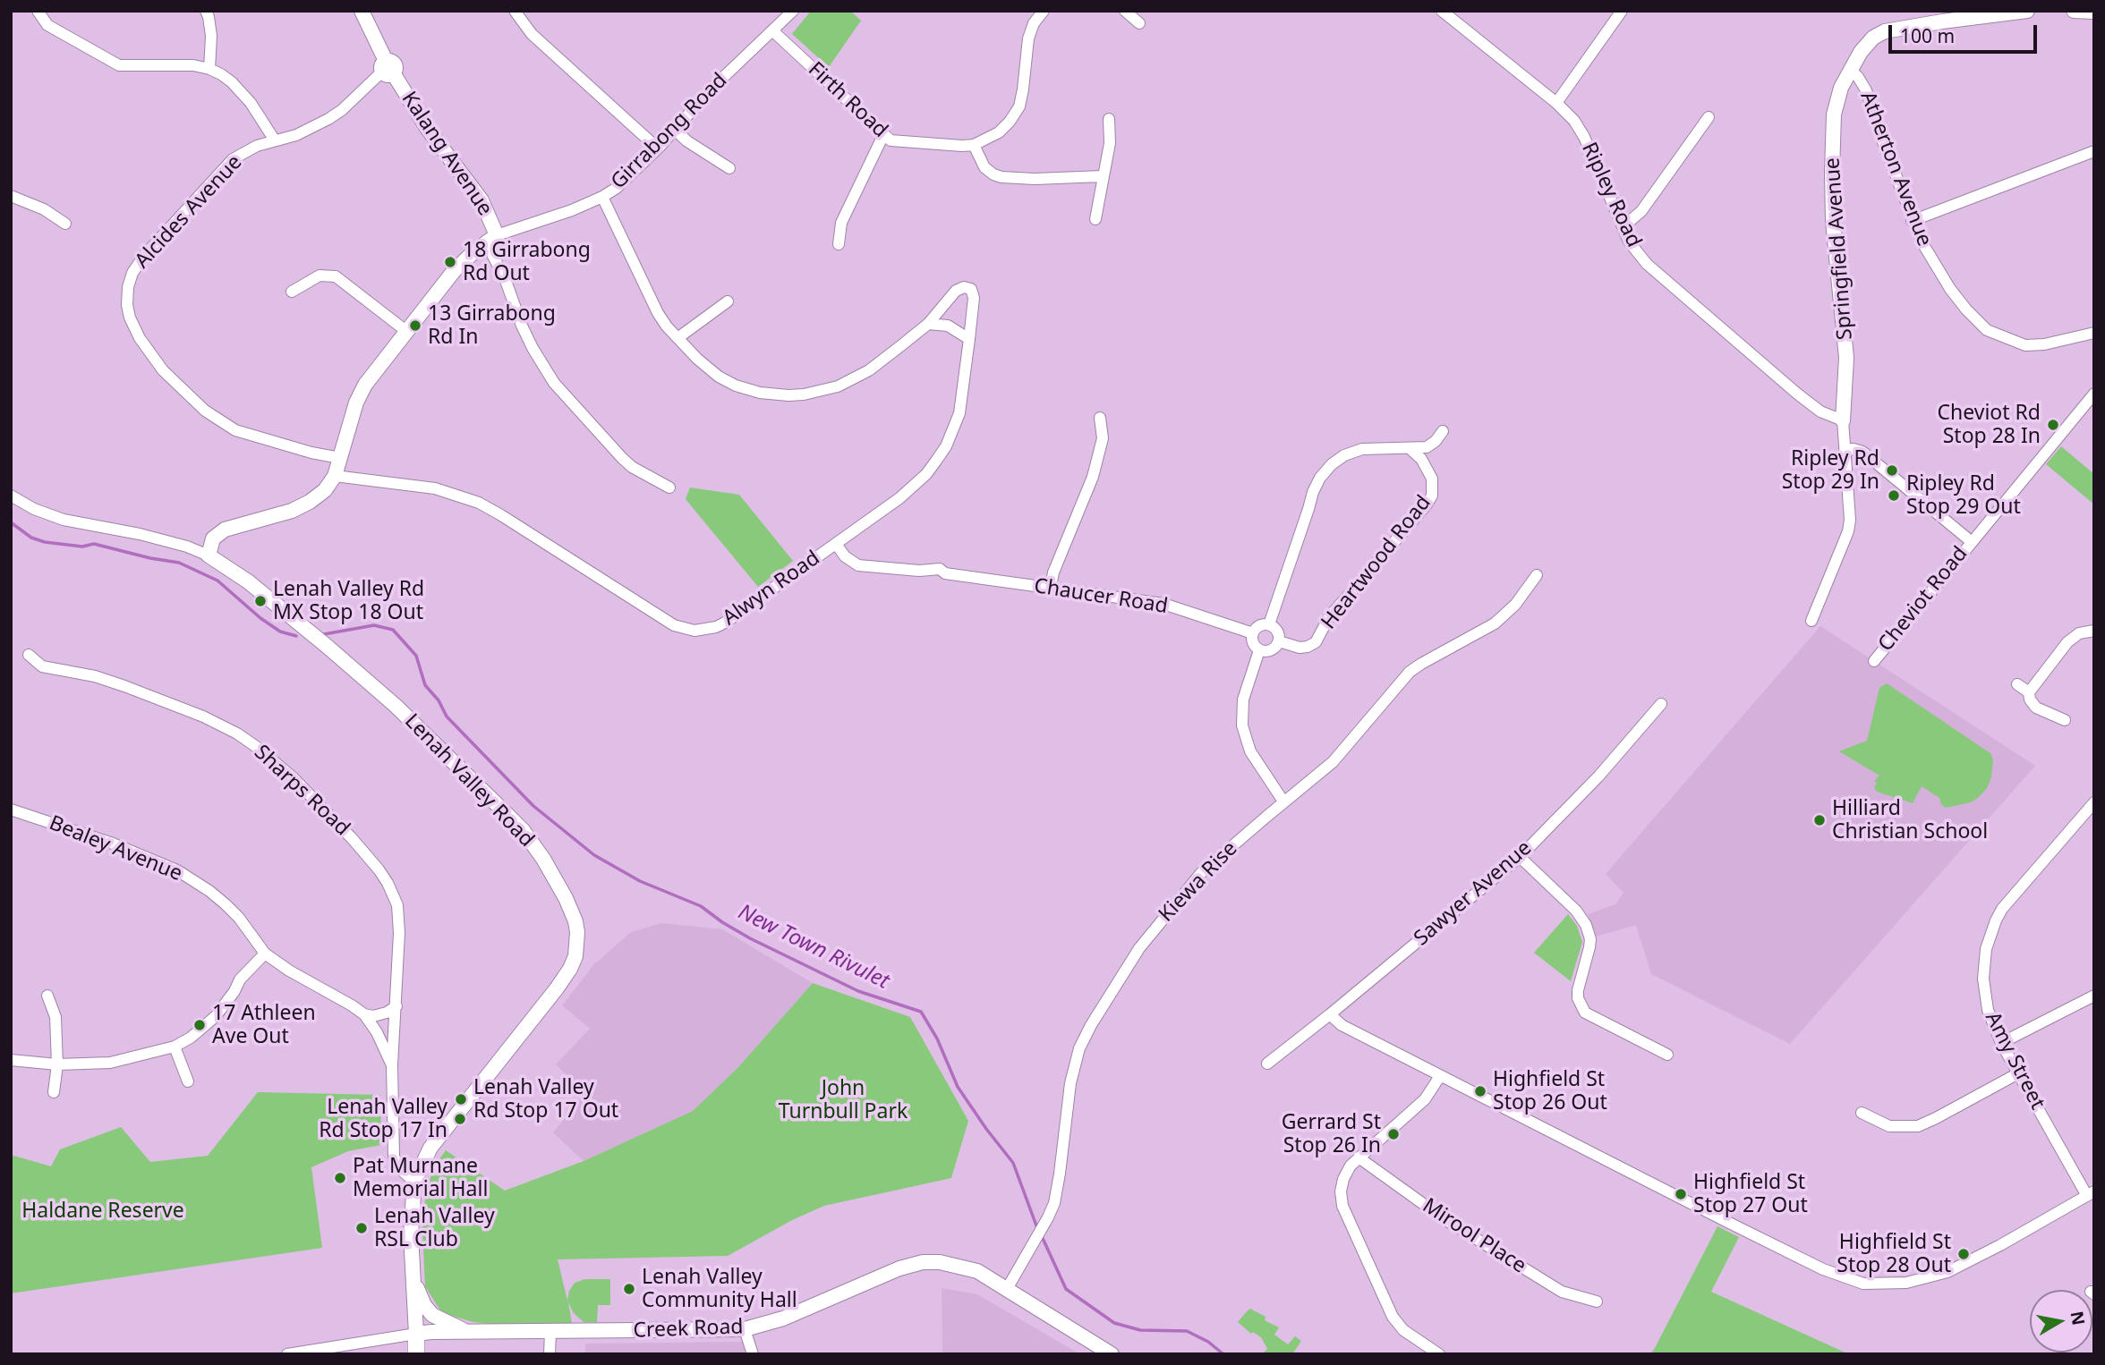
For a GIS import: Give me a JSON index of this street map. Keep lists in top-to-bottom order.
{
  "streets": {
    "street": [
      "Firth Road",
      "Girrabong Road",
      "Kalang Avenue",
      "Atherton Avenue",
      "Ripley Road",
      "Alcides Avenue",
      "Springfield Avenue",
      "Heartwood Road",
      "Alwyn Road",
      "Chaucer Road",
      "Cheviot Road",
      "Lenah Valley Road",
      "Sharps Road",
      "Bealey Avenue",
      "Kiewa Rise",
      "Sawyer Avenue",
      "Amy Street",
      "Mirool Place",
      "Creek Road"
    ]
  },
  "crossings": [
    ["Firth Road", "Girrabong Road"],
    ["Girrabong Road", "Kalang Avenue"],
    ["Girrabong Road", "Alcides Avenue"],
    ["Girrabong Road", "Alwyn Road"],
    ["Girrabong Road", "Lenah Valley Road"],
    ["Kalang Avenue", "Alcides Avenue"],
    ["Atherton Avenue", "Springfield Avenue"],
    ["Ripley Road", "Springfield Avenue"],
    ["Heartwood Road", "Chaucer Road"],
    ["Alwyn Road", "Chaucer Road"],
    ["Lenah Valley Road", "Sharps Road"],
    ["Lenah Valley Road", "Creek Road"],
    ["Kiewa Rise", "Creek Road"]
  ],
  "water": ["New Town Rivulet"],
  "parks": ["John Turnbull Park", "Haldane Reserve"],
  "places": [
    "18 Girrabong Rd Out",
    "13 Girrabong Rd In",
    "Cheviot Rd Stop 28 In",
    "Ripley Rd Stop 29 In",
    "Ripley Rd Stop 29 Out",
    "Lenah Valley Rd MX Stop 18 Out",
    "Hilliard Christian School",
    "17 Athleen Ave Out",
    "Highfield St Stop 26 Out",
    "Lenah Valley Rd Stop 17 Out",
    "Lenah Valley Rd Stop 17 In",
    "Gerrard St Stop 26 In",
    "Pat Murnane Memorial Hall",
    "Highfield St Stop 27 Out",
    "Lenah Valley RSL Club",
    "Highfield St Stop 28 Out",
    "Lenah Valley Community Hall"
  ],
  "scale_bar": "100 m",
  "north": "right"
}
